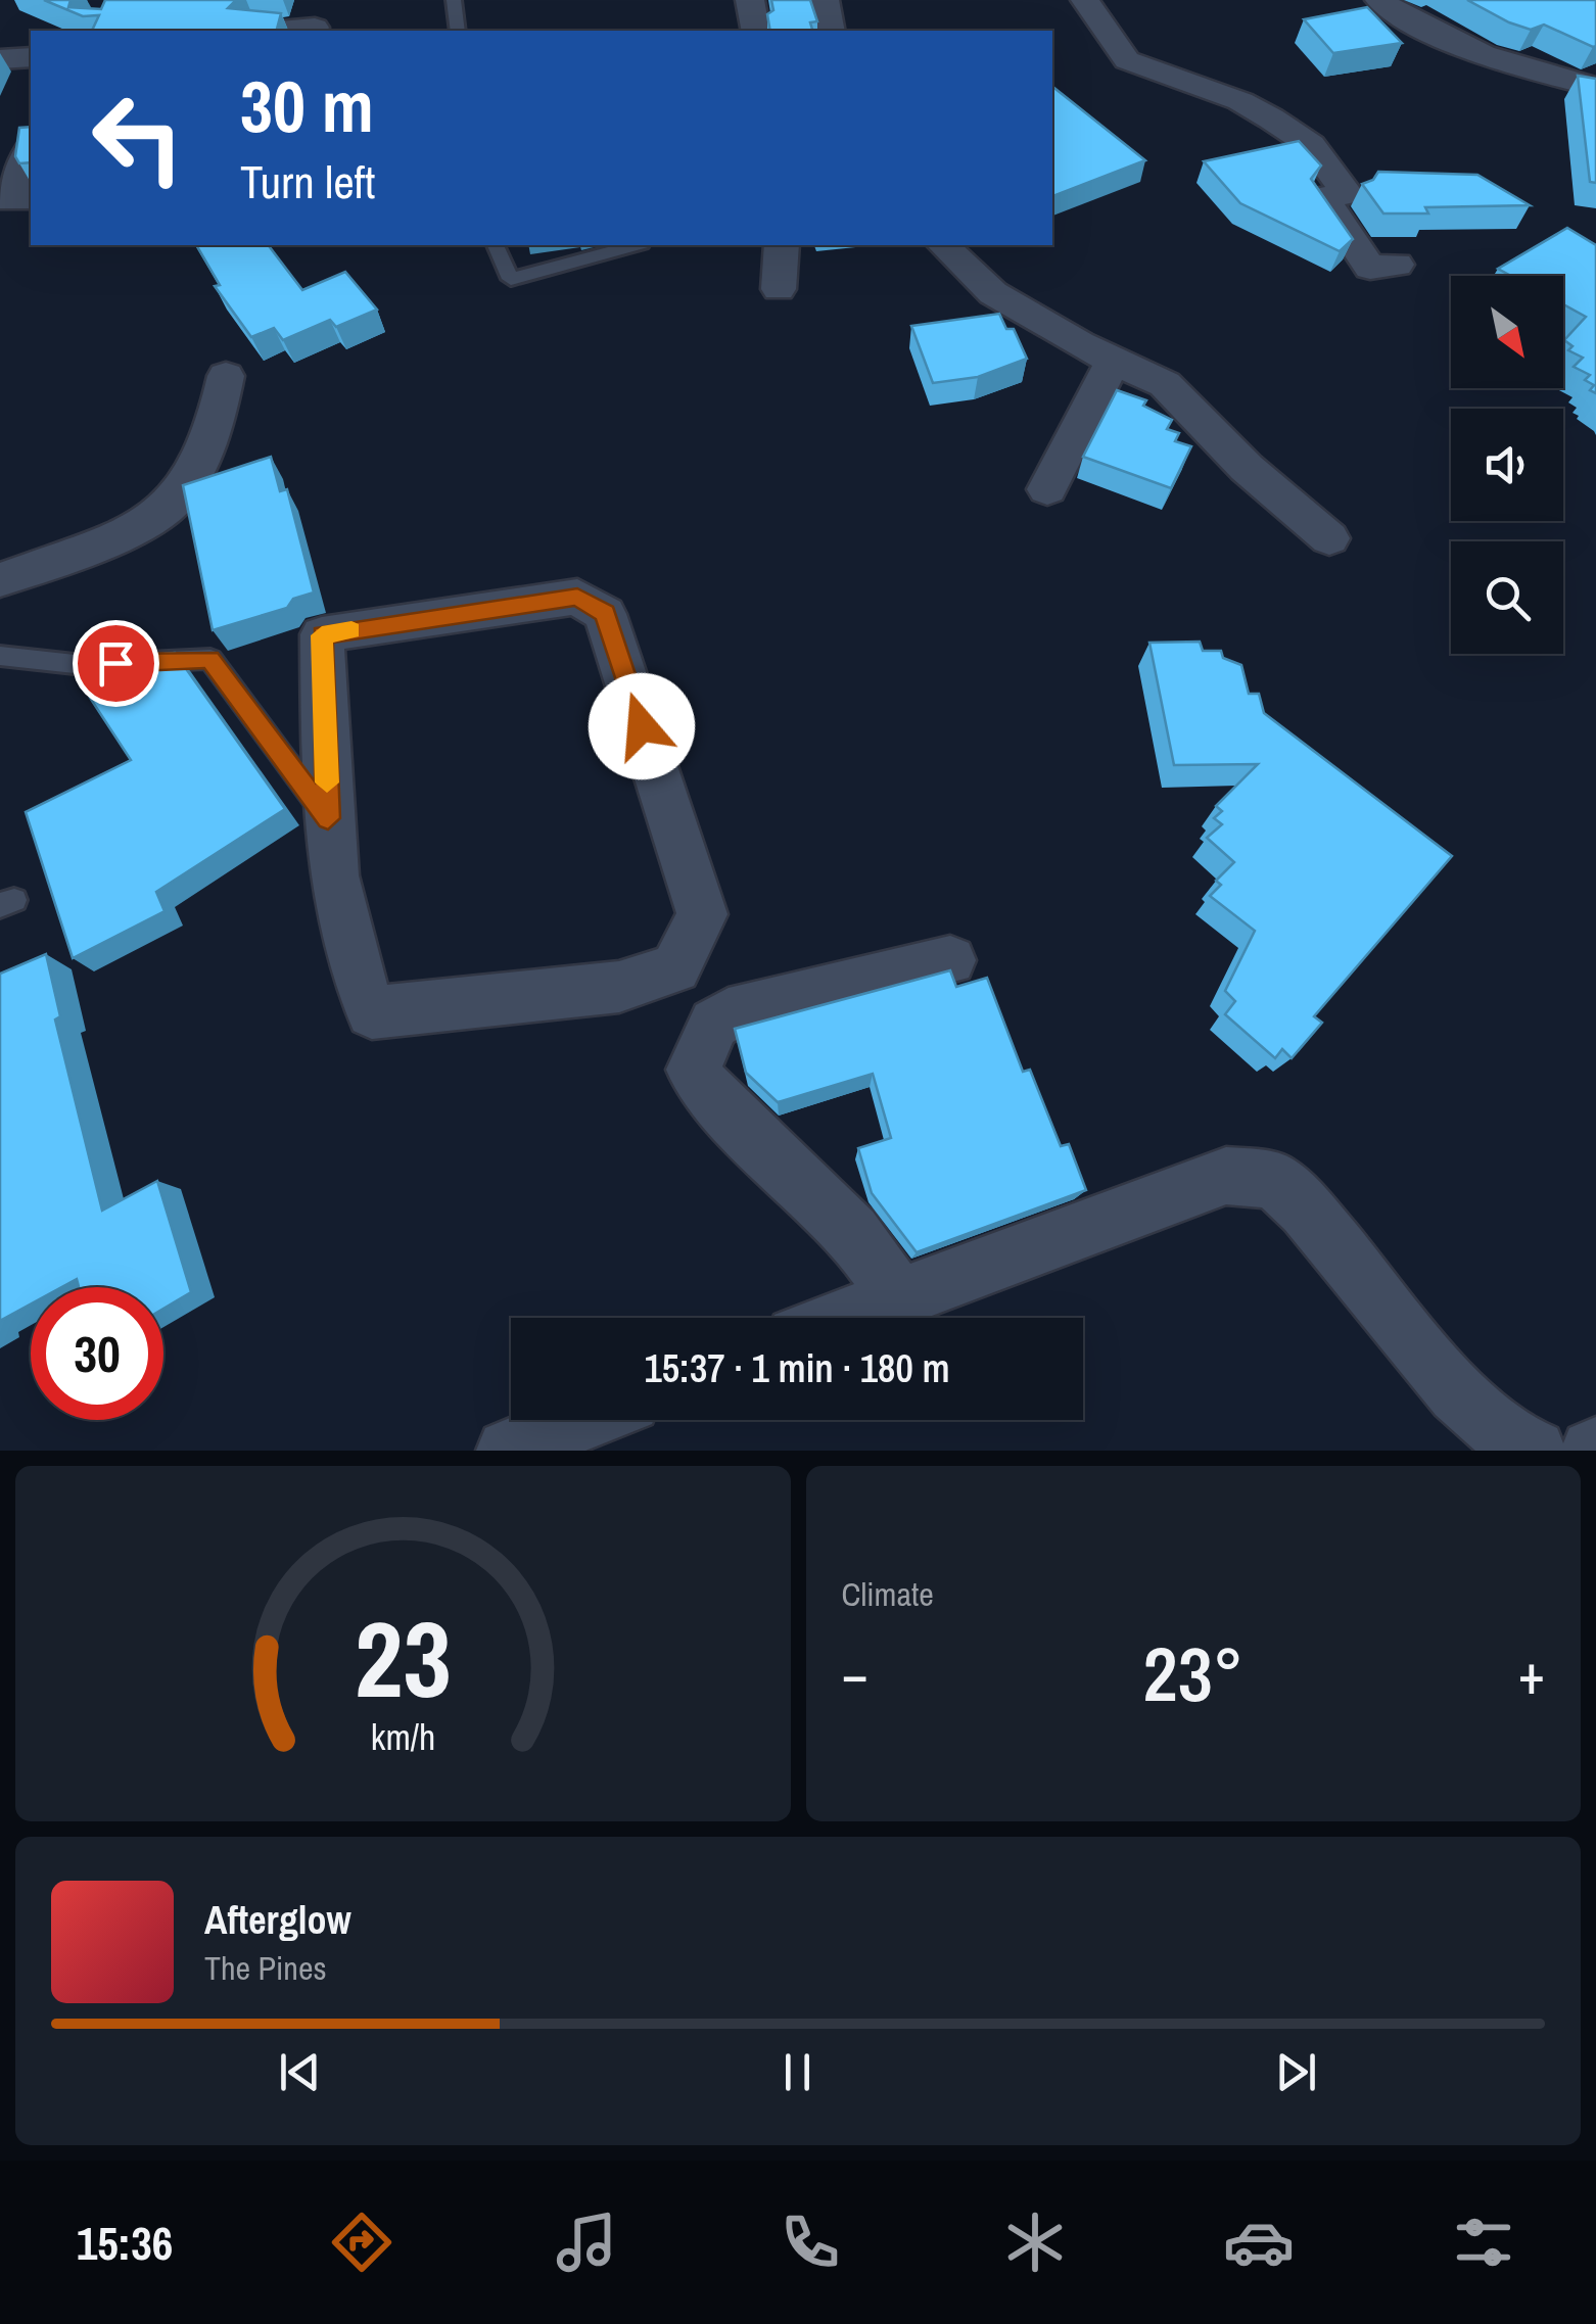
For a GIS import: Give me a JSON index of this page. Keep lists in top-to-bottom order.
{
  "north": "bottom right",
  "page": {
    "turn": ["30 m", "Turn left"],
    "limit": "30",
    "trip": "15:37 · 1 min · 180 m",
    "tile": "Climate",
    "heat": ["−", "23°", "+"],
    "song": ["Afterglow", "The Pines"],
    "tabs": "15:36",
    "gauge": ["23", "km/h"]
  }
}
